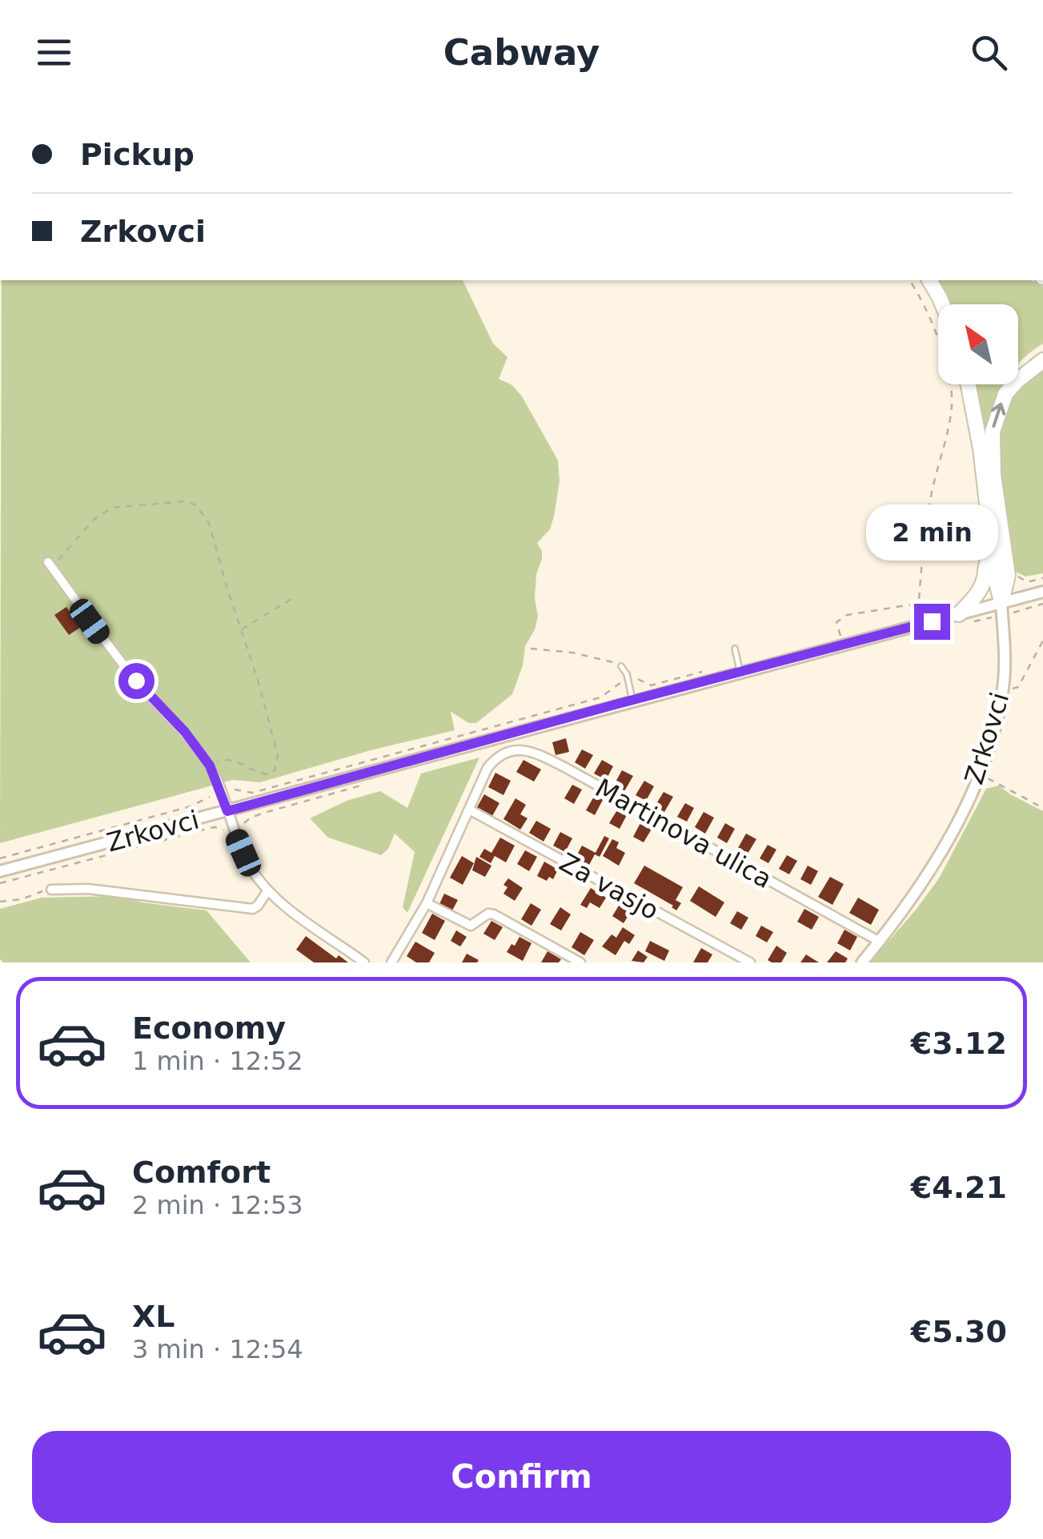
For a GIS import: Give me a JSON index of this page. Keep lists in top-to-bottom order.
{
  "streets": {
    "street": ["Zrkovci", "Martinova ulica", "Za vasjo"]
  },
  "crossings": [
    ["Zrkovci", "Martinova ulica"],
    ["Martinova ulica", "Za vasjo"]
  ],
  "north": "top left",
  "page": {
    "header": "Cabway",
    "banner": ["Pickup", "Zrkovci"],
    "bubble": "2 min",
    "list": [
      {
        "name": "Economy",
        "note": "1 min · 12:52",
        "value": "€3.12"
      },
      {
        "name": "Comfort",
        "note": "2 min · 12:53",
        "value": "€4.21"
      },
      {
        "name": "XL",
        "note": "3 min · 12:54",
        "value": "€5.30"
      }
    ],
    "buttons": "Confirm"
  }
}
